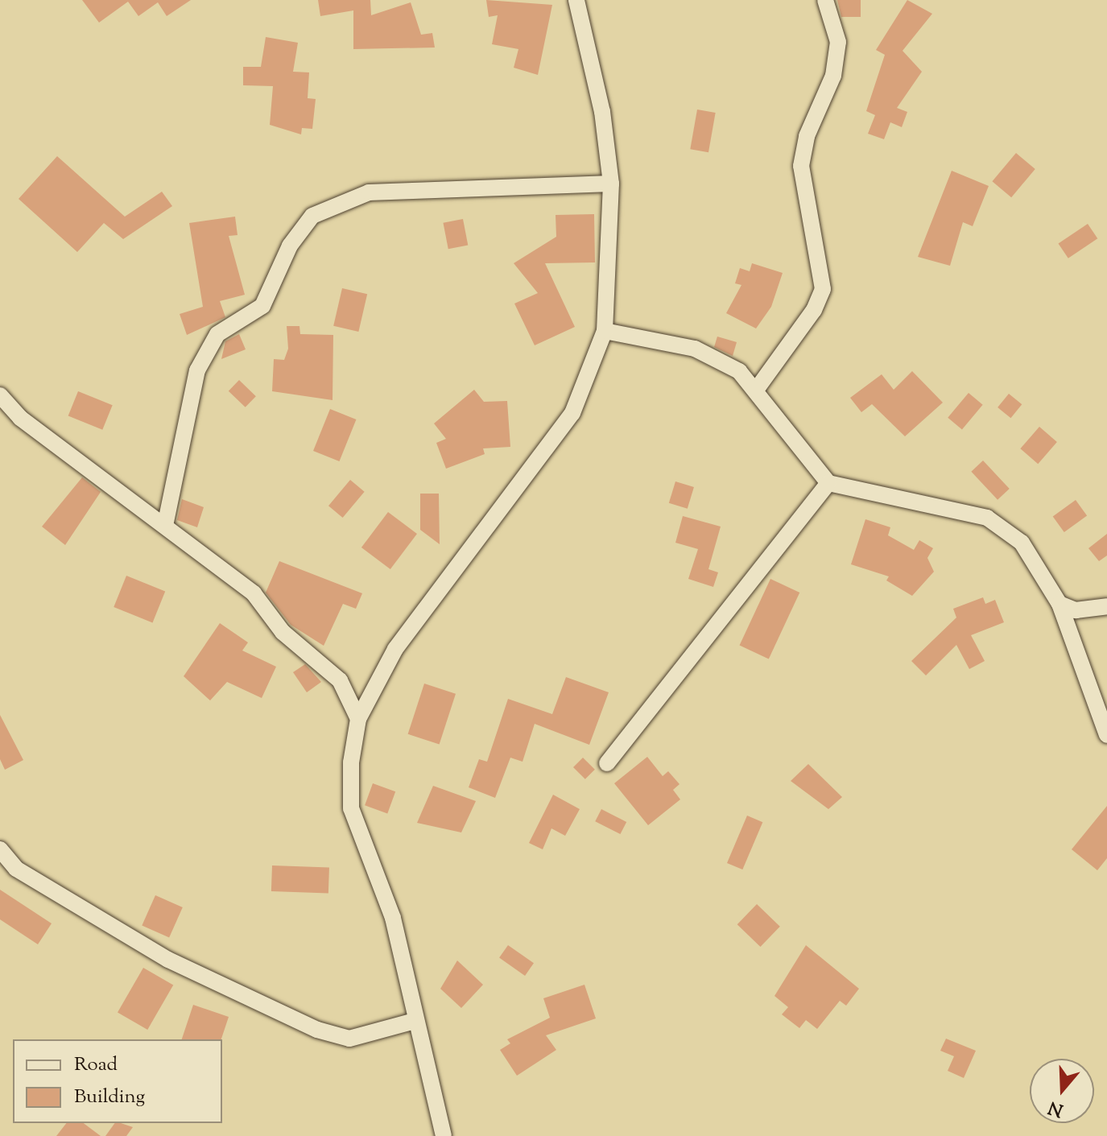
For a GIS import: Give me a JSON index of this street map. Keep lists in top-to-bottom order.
{
  "legend": ["Road", "Building"],
  "north": "bottom"
}
